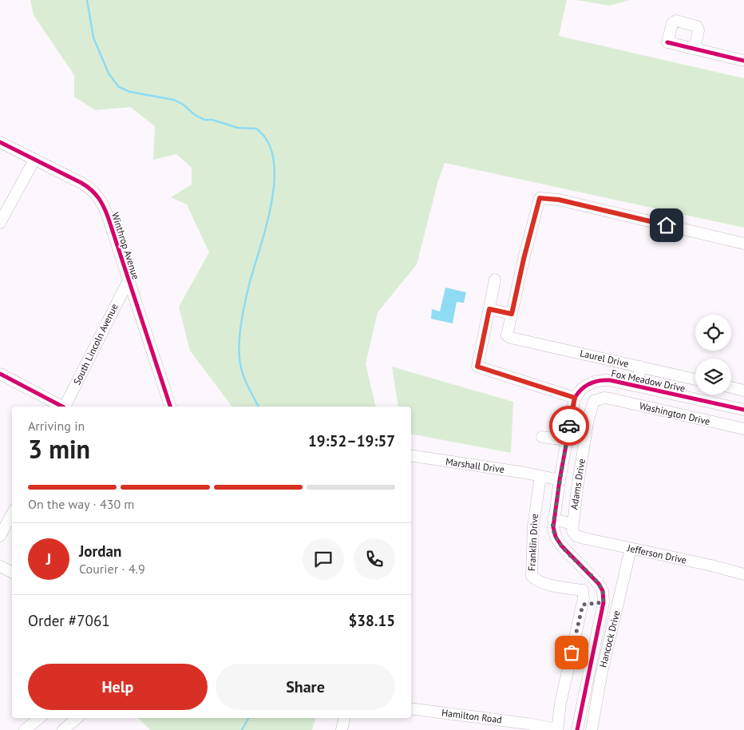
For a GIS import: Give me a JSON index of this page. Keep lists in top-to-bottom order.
{
  "streets": {
    "street": [
      "Winthrop Avenue",
      "South Lincoln Avenue",
      "Laurel Drive",
      "Fox Meadow Drive",
      "Washington Drive",
      "Marshall Drive",
      "Adams Drive",
      "Franklin Drive",
      "Jefferson Drive",
      "Hancock Drive",
      "Hamilton Road"
    ]
  },
  "crossings": [
    ["Winthrop Avenue", "South Lincoln Avenue"],
    ["Washington Drive", "Adams Drive"],
    ["Marshall Drive", "Franklin Drive"],
    ["Adams Drive", "Jefferson Drive"],
    ["Jefferson Drive", "Hancock Drive"]
  ],
  "page": {
    "heading": ["3 min", "Arriving in", "19:52–19:57"],
    "panel": [
      "Jordan",
      "Courier · 4.9",
      "Order #7061",
      "$38.15"
    ],
    "bar": "On the way · 430 m",
    "round": "J",
    "buttons": ["Help", "Share"]
  }
}
